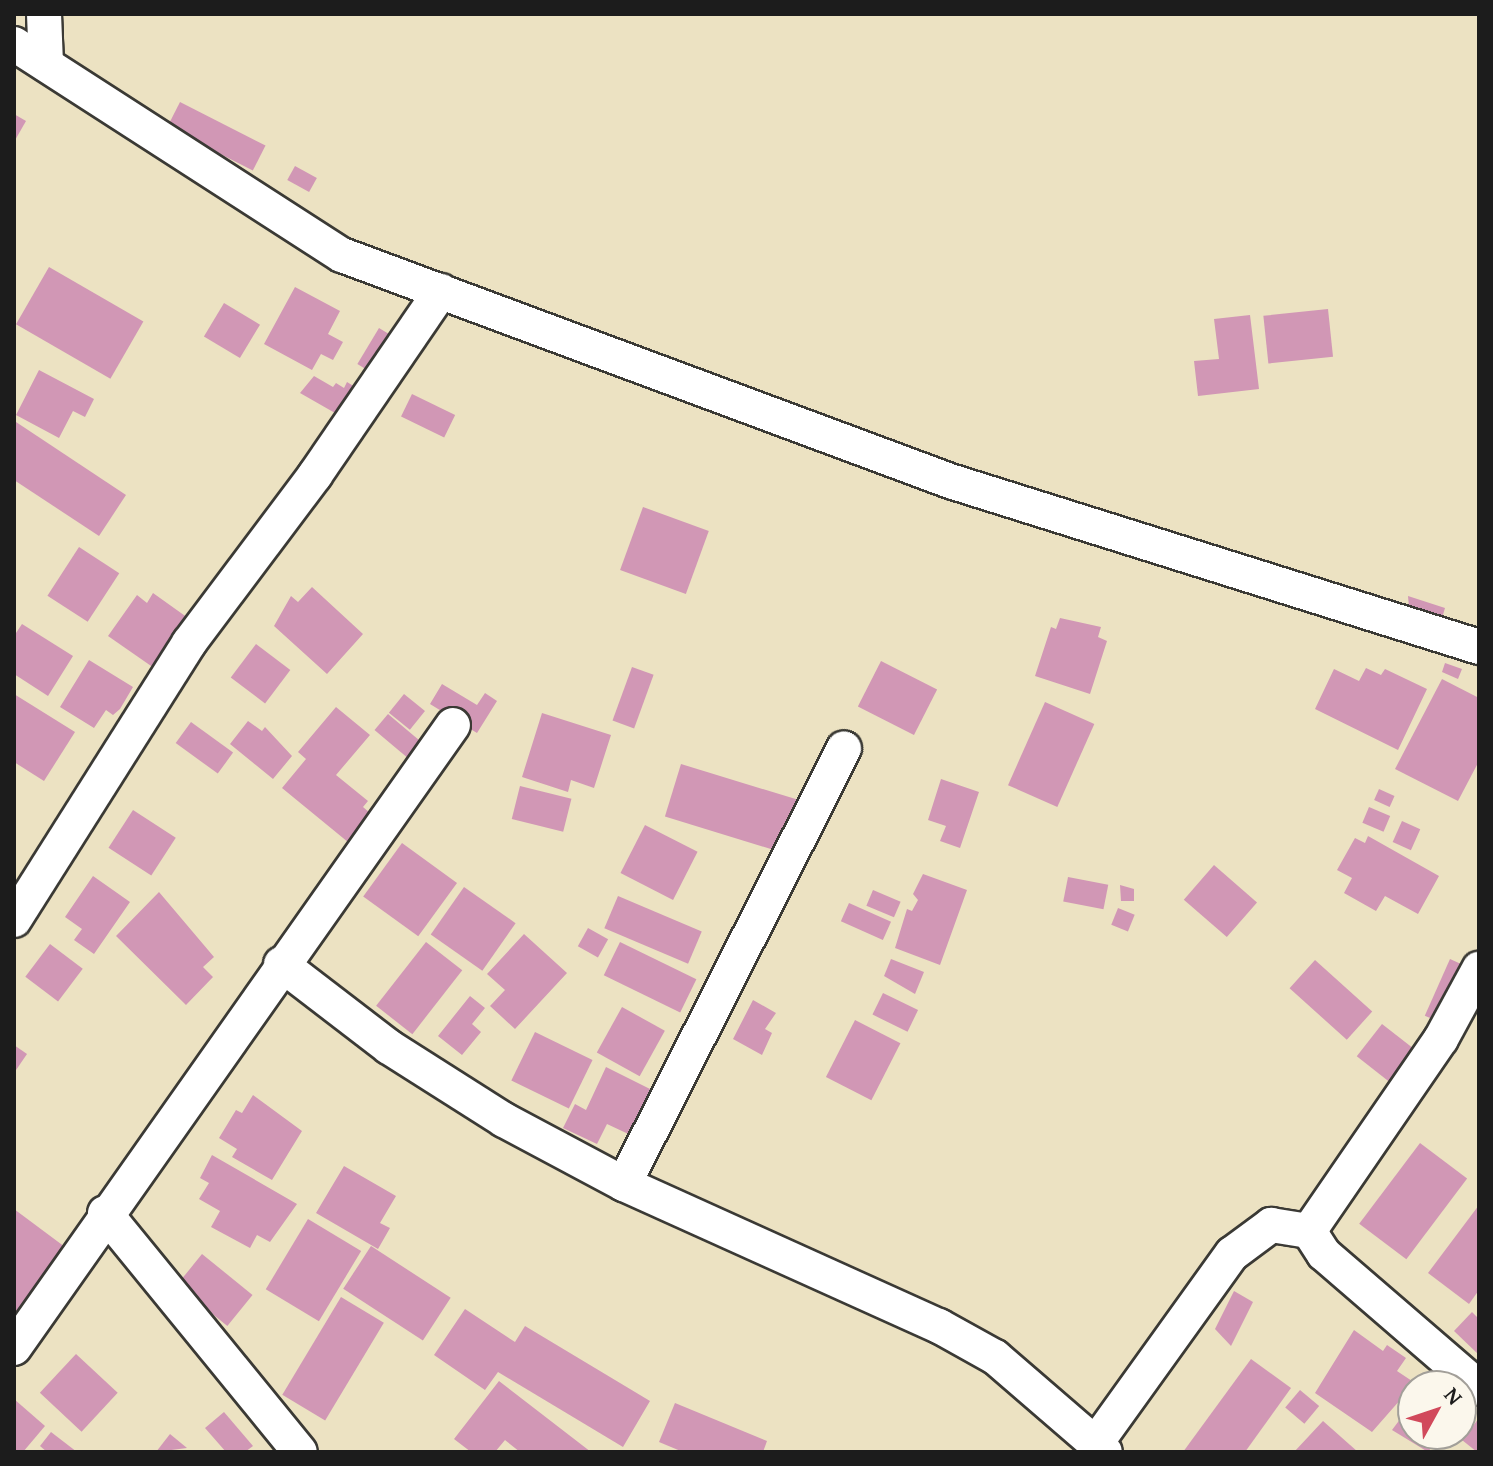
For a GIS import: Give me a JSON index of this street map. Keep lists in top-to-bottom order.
{
  "north": "top right"
}
